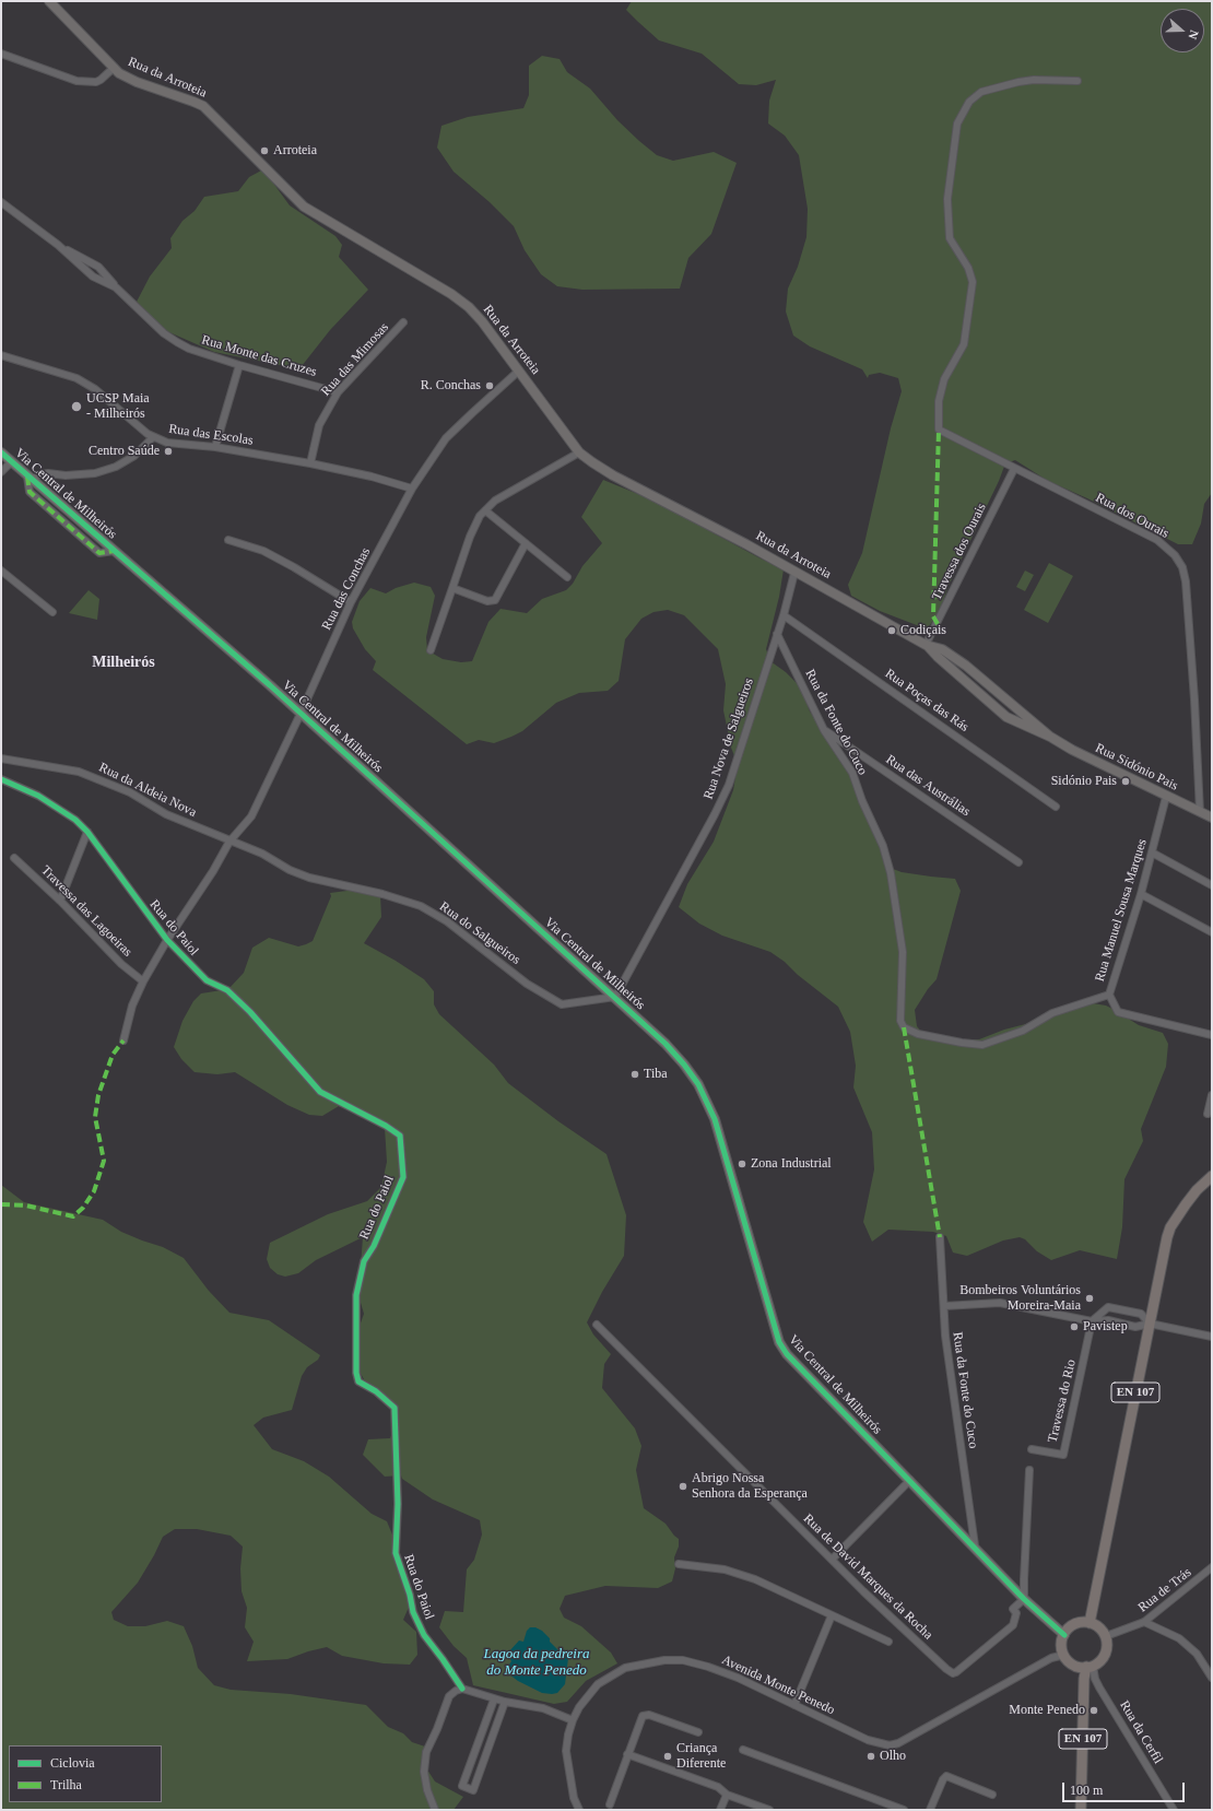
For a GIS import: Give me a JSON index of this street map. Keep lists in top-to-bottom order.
{
  "streets": {
    "main road": ["EN 107"],
    "street": [
      "Rua da Arroteia",
      "Rua Monte das Cruzes",
      "Rua das Mimosas",
      "Rua das Escolas",
      "Via Central de Milheirós",
      "Rua dos Ourais",
      "Travessa dos Ourais",
      "Rua das Conchas",
      "Rua Poças das Rás",
      "Rua da Fonte do Cuco",
      "Rua Nova de Salgueiros",
      "Rua Sidónio Pais",
      "Rua das Austrálias",
      "Rua da Aldeia Nova",
      "Rua Manuel Sousa Marques",
      "Travessa das Lagoeiras",
      "Rua do Paiol",
      "Rua do Salgueiros",
      "Travessa do Rio",
      "Rua de David Marques da Rocha",
      "Rua de Trás",
      "Avenida Monte Penedo",
      "Rua da Cerfil"
    ]
  },
  "crossings": [
    ["Rua da Arroteia", "Travessa dos Ourais"],
    ["Rua da Arroteia", "Rua das Conchas"],
    ["Rua da Arroteia", "Rua Nova de Salgueiros"],
    ["Rua da Arroteia", "Rua Sidónio Pais"],
    ["Rua Monte das Cruzes", "Rua das Mimosas"],
    ["Rua das Mimosas", "Rua das Escolas"],
    ["Rua das Escolas", "Rua das Conchas"],
    ["Via Central de Milheirós", "Rua das Conchas"],
    ["Via Central de Milheirós", "Rua da Fonte do Cuco"],
    ["Via Central de Milheirós", "Rua Nova de Salgueiros"],
    ["Via Central de Milheirós", "Rua do Salgueiros"],
    ["Via Central de Milheirós", "EN 107"],
    ["Via Central de Milheirós", "Rua de David Marques da Rocha"],
    ["Via Central de Milheirós", "Rua de Trás"],
    ["Via Central de Milheirós", "Avenida Monte Penedo"],
    ["Via Central de Milheirós", "Rua da Cerfil"],
    ["Rua dos Ourais", "Travessa dos Ourais"],
    ["Rua dos Ourais", "Rua Sidónio Pais"],
    ["Rua das Conchas", "Rua da Aldeia Nova"],
    ["Rua das Conchas", "Travessa das Lagoeiras"],
    ["Rua das Conchas", "Rua do Paiol"],
    ["Rua das Conchas", "Rua do Salgueiros"],
    ["Rua Poças das Rás", "Rua Nova de Salgueiros"],
    ["Rua da Fonte do Cuco", "Rua Nova de Salgueiros"],
    ["Rua da Fonte do Cuco", "Rua das Austrálias"],
    ["Rua da Fonte do Cuco", "Rua Manuel Sousa Marques"],
    ["Rua Nova de Salgueiros", "Rua do Salgueiros"],
    ["Rua Sidónio Pais", "Rua Manuel Sousa Marques"],
    ["Rua da Aldeia Nova", "Rua do Salgueiros"],
    ["EN 107", "Rua de Trás"],
    ["EN 107", "Avenida Monte Penedo"],
    ["EN 107", "Rua da Cerfil"],
    ["Rua de Trás", "Avenida Monte Penedo"],
    ["Rua de Trás", "Rua da Cerfil"],
    ["Avenida Monte Penedo", "Rua da Cerfil"]
  ],
  "districts": ["Milheirós"],
  "water": ["Lagoa da pedreira do Monte Penedo"],
  "places": [
    "Arroteia",
    "R. Conchas",
    "UCSP Maia - Milheirós",
    "Centro Saúde",
    "Codiçais",
    "Sidónio Pais",
    "Tiba",
    "Zona Industrial",
    "Bombeiros Voluntários Moreira-Maia",
    "Pavistep",
    "Abrigo Nossa Senhora da Esperança",
    "Monte Penedo",
    "Criança Diferente",
    "Olho"
  ],
  "legend": ["Ciclovia", "Trilha"],
  "scale_bar": "100 m",
  "north": "right"
}
